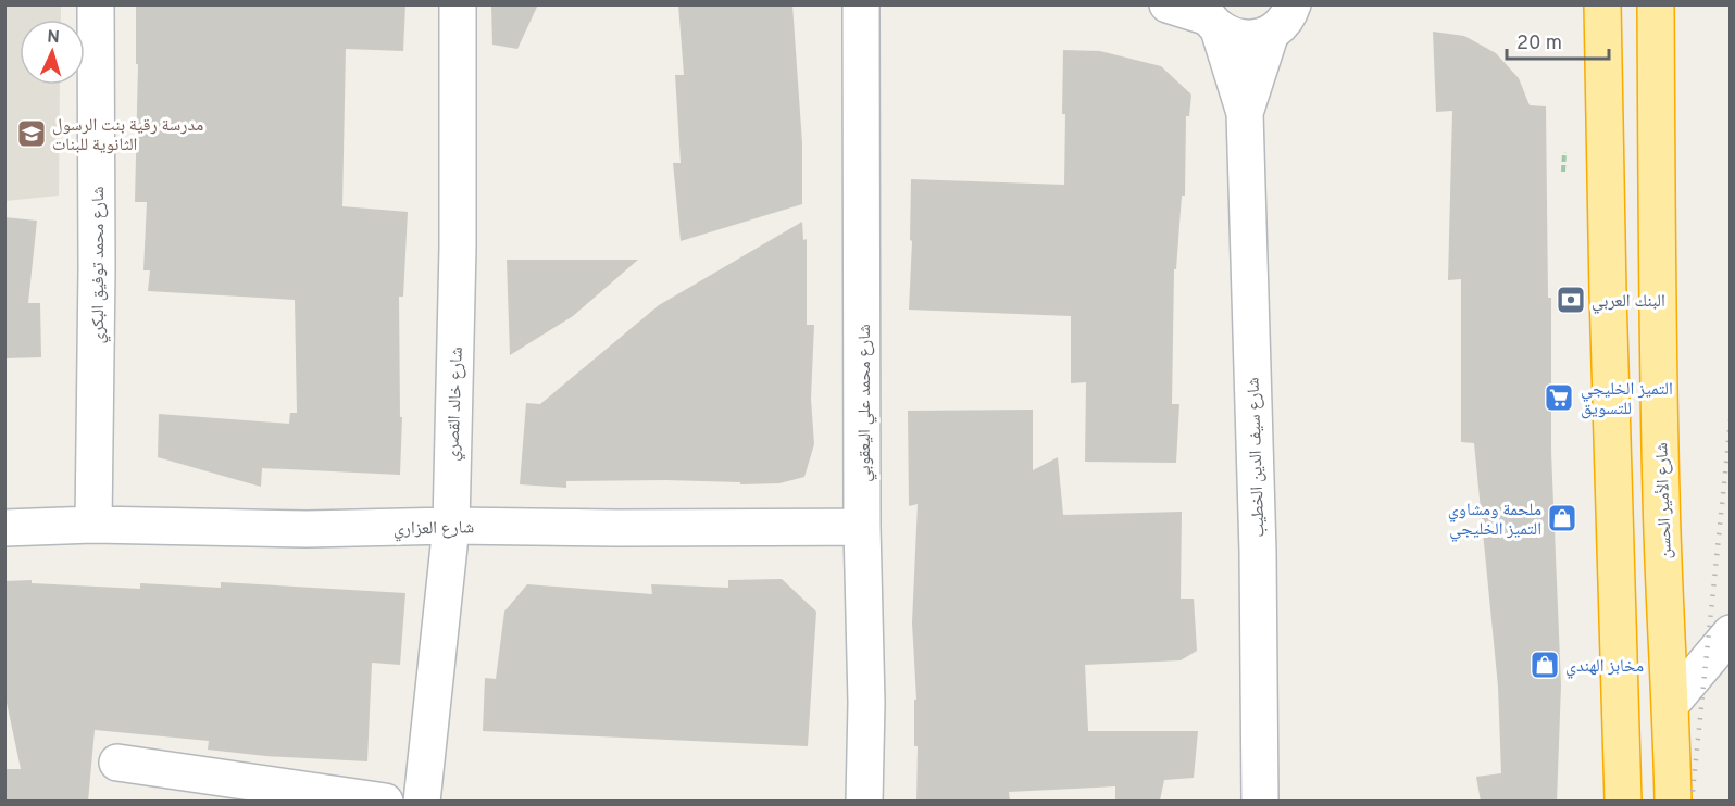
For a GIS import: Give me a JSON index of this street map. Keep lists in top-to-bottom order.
{
  "streets": {
    "highway": ["شارع الأمير الحسن"],
    "street": [
      "شارع محمد توفيق البكري",
      "شارع محمد علي اليعقوبي",
      "شارع خالد القصري",
      "شارع سيف الدين الخطيب",
      "شارع العزاري"
    ]
  },
  "crossings": [
    ["شارع محمد توفيق البكري", "شارع العزاري"],
    ["شارع محمد علي اليعقوبي", "شارع العزاري"],
    ["شارع خالد القصري", "شارع العزاري"]
  ],
  "places": {
    "school or university": ["مدرسة رقية بنت الرسول الثانوية للبنات"],
    "bank": ["البنك العربي"],
    "supermarket": ["التميز الخليجي للتسويق"],
    "shop": ["ملحمة ومشاوي التميز الخليجي", "مخابز الهندي"]
  },
  "scale_bar": "20 m",
  "north": "top"
}
